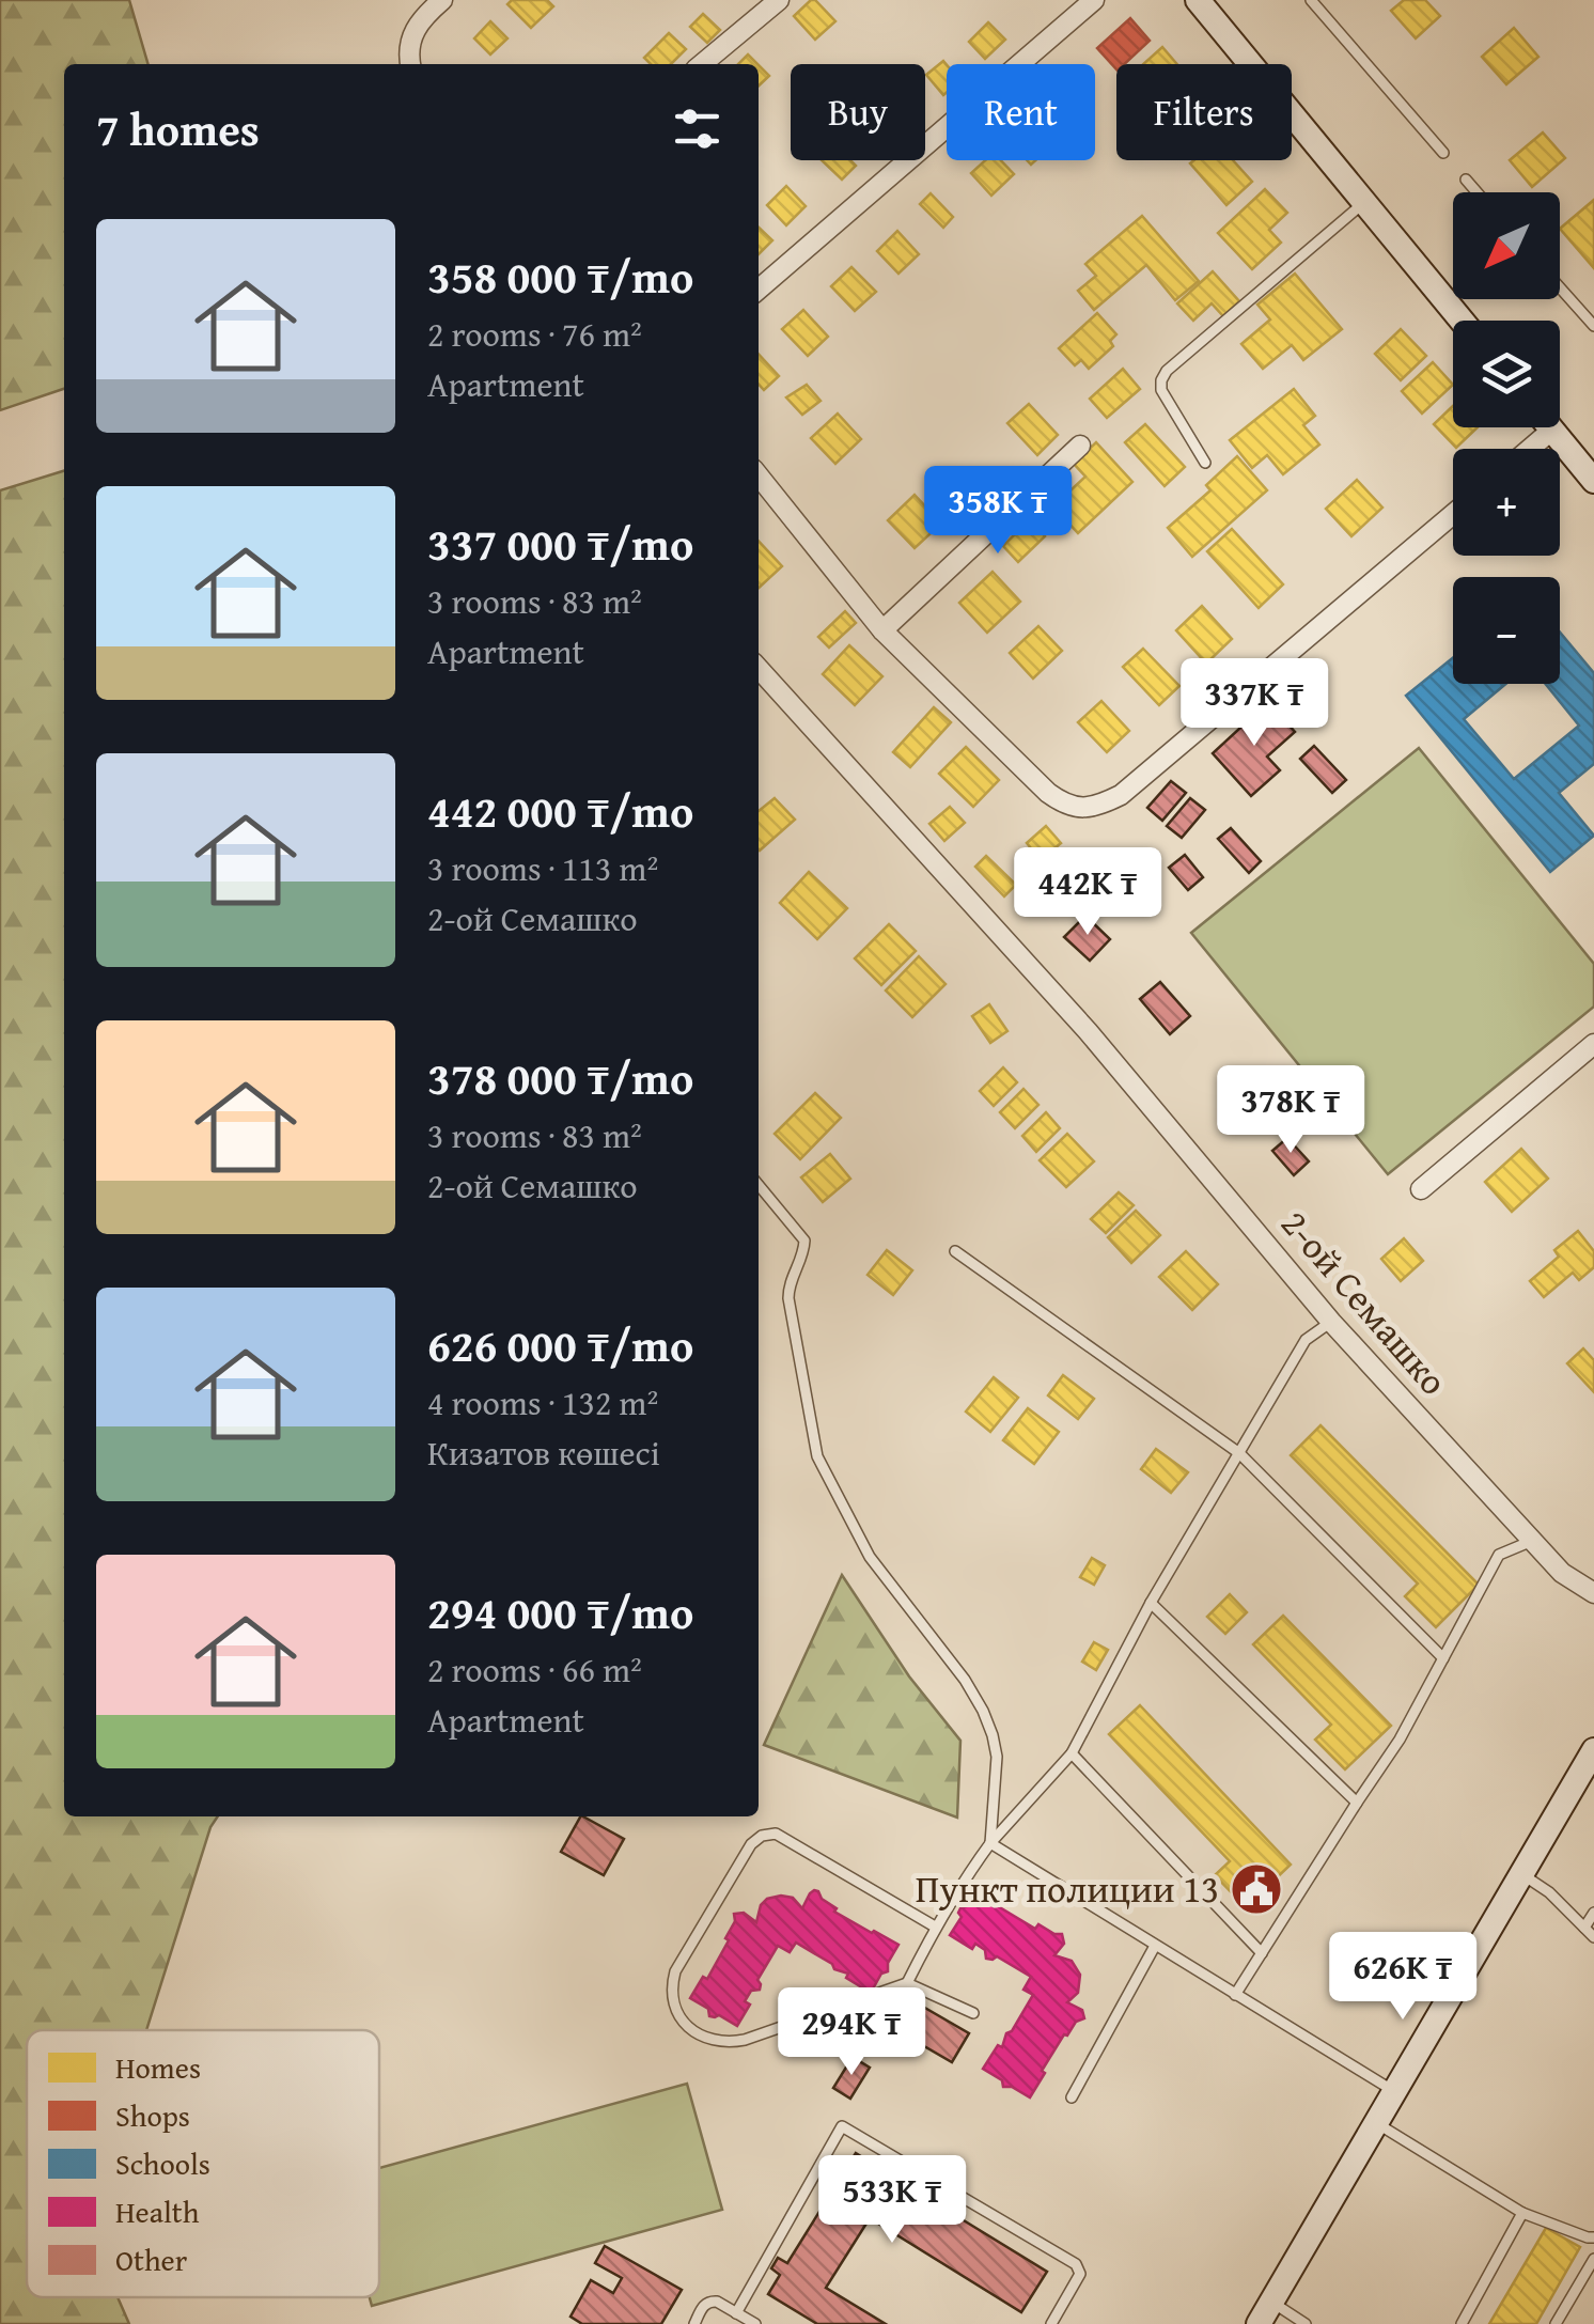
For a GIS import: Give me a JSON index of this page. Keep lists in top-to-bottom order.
{
  "streets": {
    "street": ["2-ой Семашко"]
  },
  "places": {
    "public building": ["Пункт полиции 13"]
  },
  "legend": [
    "Homes",
    "Shops",
    "Schools",
    "Health",
    "Other"
  ],
  "north": "bottom left",
  "page": {
    "chip": ["Buy", "Rent", "Filters"],
    "heading": "7 homes",
    "map_buttons": ["+", "−"],
    "list": [
      {
        "name": "358 000 ₸/mo",
        "note": "2 rooms · 76 m² · Apartment"
      },
      {
        "name": "337 000 ₸/mo",
        "note": "3 rooms · 83 m² · Apartment"
      },
      {
        "name": "442 000 ₸/mo",
        "note": "3 rooms · 113 m² · 2-ой Семашко"
      },
      {
        "name": "378 000 ₸/mo",
        "note": "3 rooms · 83 m² · 2-ой Семашко"
      },
      {
        "name": "626 000 ₸/mo",
        "note": "4 rooms · 132 m² · Кизатов көшесі"
      },
      {
        "name": "294 000 ₸/mo",
        "note": "2 rooms · 66 m² · Apartment"
      }
    ],
    "price": [
      "358K ₸",
      "337K ₸",
      "442K ₸",
      "378K ₸",
      "626K ₸",
      "294K ₸",
      "533K ₸"
    ]
  }
}
